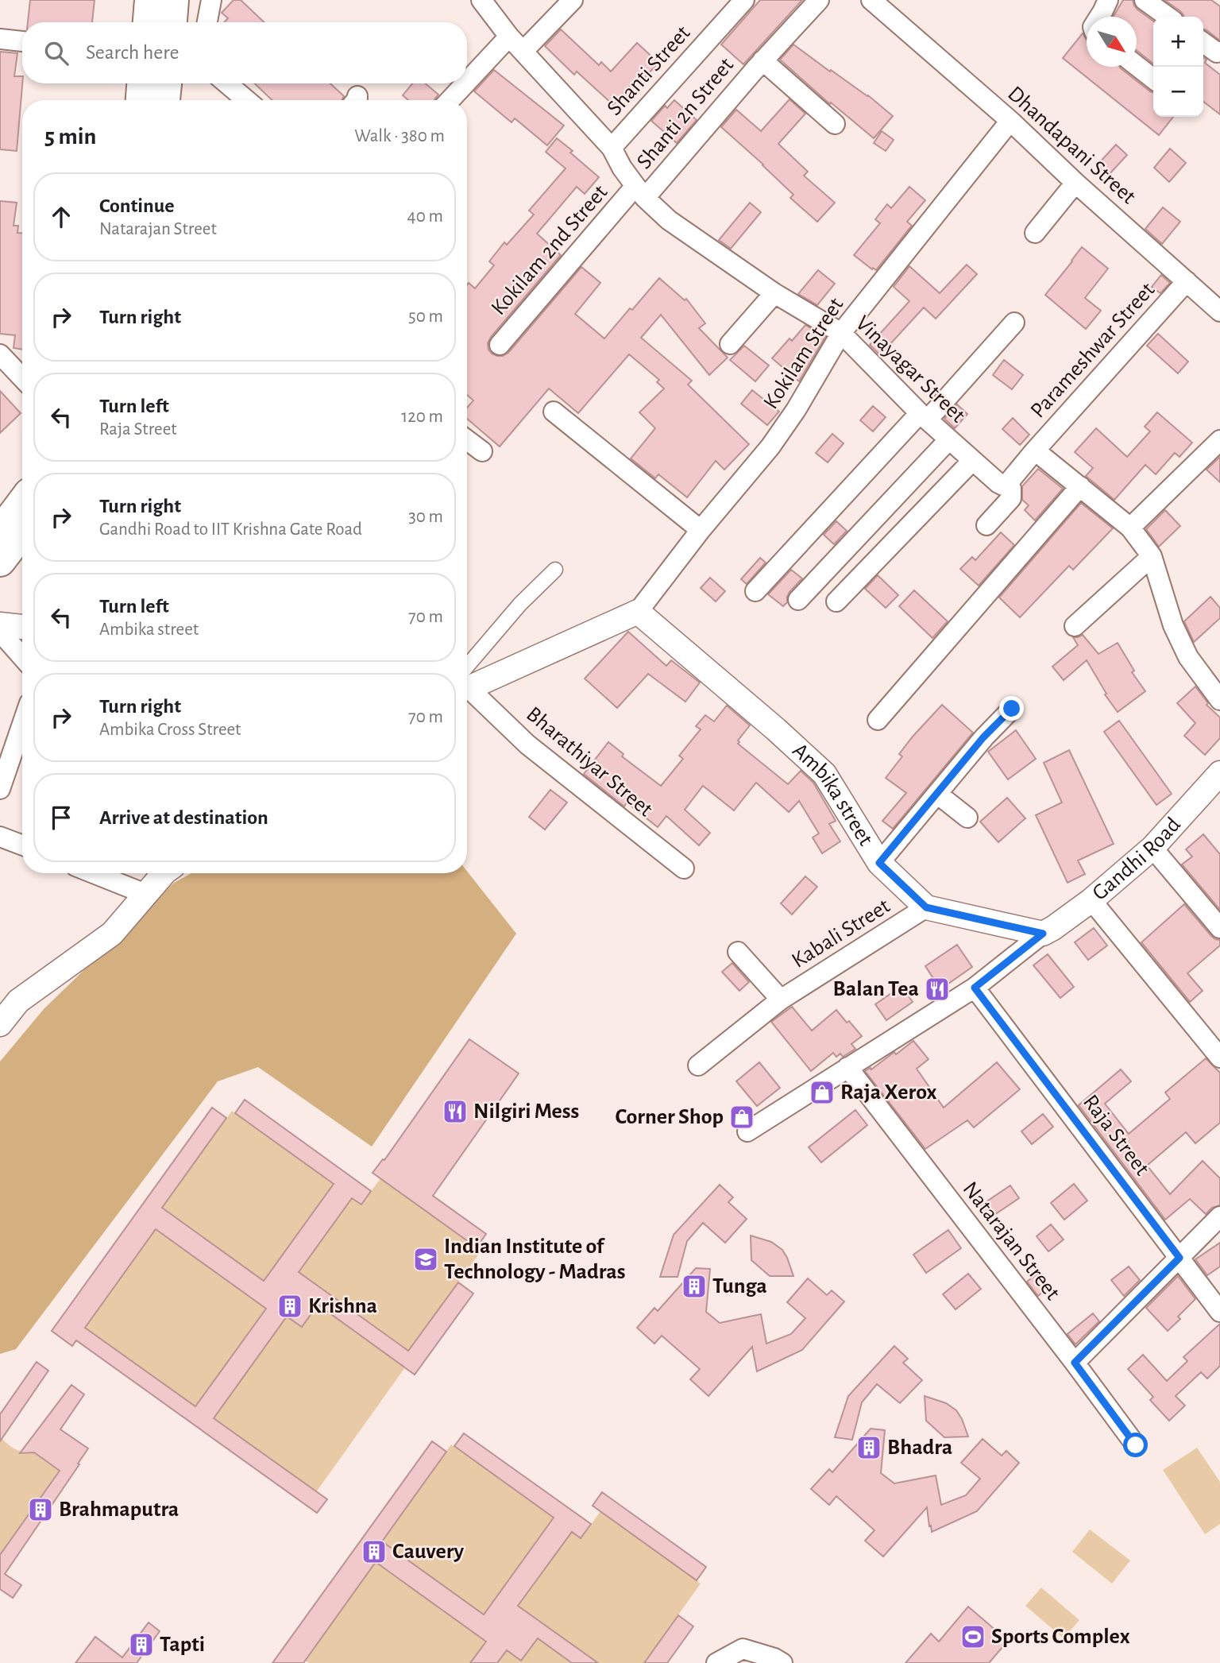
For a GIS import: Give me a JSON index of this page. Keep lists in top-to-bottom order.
{
  "streets": {
    "street": [
      "Shanti Street",
      "Shanti 2n Street",
      "Dhandapani Street",
      "Kokilam 2nd Street",
      "Parameshwar Street",
      "Kokilam Street",
      "Vinayagar Street",
      "Bharathiyar Street",
      "Ambika street",
      "Gandhi Road",
      "Kabali Street",
      "Raja Street",
      "Natarajan Street"
    ]
  },
  "crossings": [
    ["Shanti Street", "Vinayagar Street"],
    ["Shanti 2n Street", "Kokilam 2nd Street"],
    ["Shanti 2n Street", "Vinayagar Street"],
    ["Dhandapani Street", "Parameshwar Street"],
    ["Dhandapani Street", "Kokilam Street"],
    ["Kokilam 2nd Street", "Vinayagar Street"],
    ["Kokilam Street", "Vinayagar Street"],
    ["Kokilam Street", "Ambika street"],
    ["Ambika street", "Kabali Street"]
  ],
  "places": {
    "restaurant": ["Balan Tea", "Nilgiri Mess"],
    "shop": ["Raja Xerox", "Corner Shop"],
    "school or university": ["Indian Institute of Technology - Madras"],
    "building": [
      "Tunga",
      "Krishna",
      "Bhadra",
      "Brahmaputra",
      "Cauvery",
      "Tapti"
    ],
    "sports": ["Sports Complex"]
  },
  "north": "bottom right",
  "page": {
    "map_buttons": ["+", "−"],
    "search": "Search here",
    "heading": ["5 min", "Walk · 380 m"],
    "list": [
      ["Continue", "Natarajan Street", "40 m"],
      ["Turn right", "50 m"],
      ["Turn left", "Raja Street", "120 m"],
      ["Turn right", "Gandhi Road to IIT Krishna Gate Road", "30 m"],
      ["Turn left", "Ambika street", "70 m"],
      ["Turn right", "Ambika Cross Street", "70 m"],
      "Arrive at destination"
    ]
  }
}
